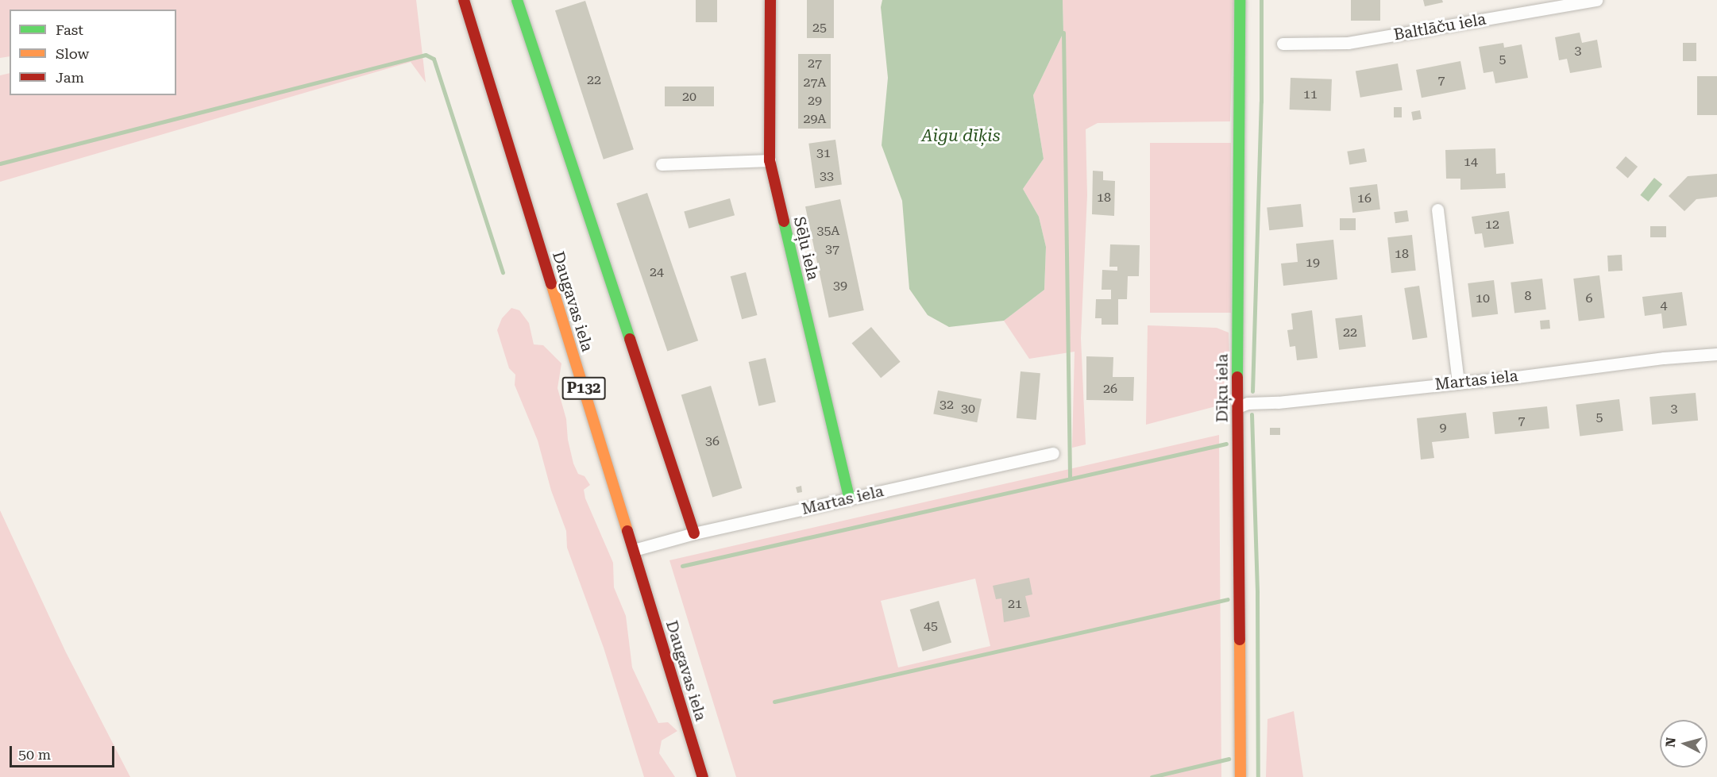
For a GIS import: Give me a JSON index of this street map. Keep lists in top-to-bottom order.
{
  "streets": {
    "street": [
      "Baltlāču iela",
      "Sēļu iela",
      "Daugavas iela",
      "Martas iela",
      "P132",
      "Dīķu iela"
    ]
  },
  "crossings": [
    ["Sēļu iela", "Martas iela"],
    ["Daugavas iela", "Martas iela"],
    ["Martas iela", "Dīķu iela"]
  ],
  "water": ["Aigu dīķis"],
  "house_numbers": [
    "25",
    "3",
    "5",
    "27",
    "22",
    "7",
    "27A",
    "11",
    "20",
    "29",
    "29A",
    "31",
    "14",
    "33",
    "18",
    "16",
    "12",
    "35A",
    "37",
    "18",
    "19",
    "24",
    "39",
    "8",
    "10",
    "6",
    "4",
    "22",
    "26",
    "32",
    "30",
    "3",
    "5",
    "7",
    "9",
    "36",
    "21",
    "45"
  ],
  "legend": ["Fast", "Slow", "Jam"],
  "scale_bar": "50 m",
  "north": "left"
}
